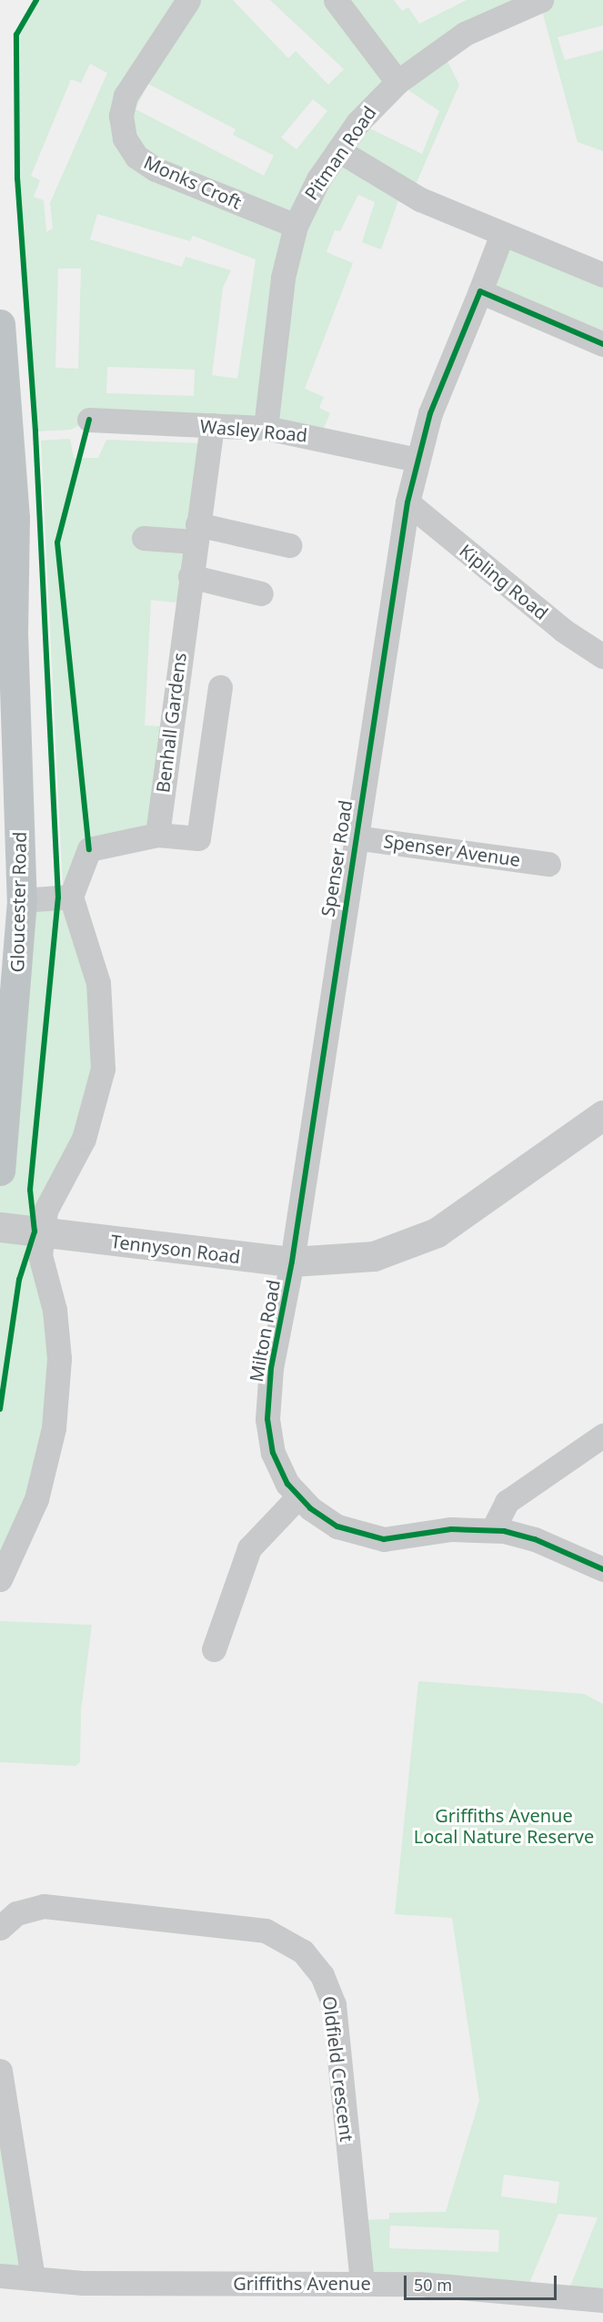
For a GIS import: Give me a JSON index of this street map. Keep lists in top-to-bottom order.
{
  "streets": {
    "highway": ["Gloucester Road"],
    "street": [
      "Pitman Road",
      "Monks Croft",
      "Wasley Road",
      "Kipling Road",
      "Benhall Gardens",
      "Spenser Avenue",
      "Spenser Road",
      "Tennyson Road",
      "Milton Road",
      "Oldfield Crescent",
      "Griffiths Avenue"
    ]
  },
  "crossings": [
    ["Pitman Road", "Monks Croft"],
    ["Pitman Road", "Wasley Road"],
    ["Wasley Road", "Benhall Gardens"],
    ["Wasley Road", "Spenser Road"],
    ["Kipling Road", "Spenser Road"],
    ["Spenser Avenue", "Spenser Road"],
    ["Spenser Road", "Tennyson Road"],
    ["Spenser Road", "Milton Road"],
    ["Tennyson Road", "Milton Road"],
    ["Oldfield Crescent", "Griffiths Avenue"]
  ],
  "parks": ["Griffiths Avenue Local Nature Reserve"],
  "scale_bar": "50 m"
}
